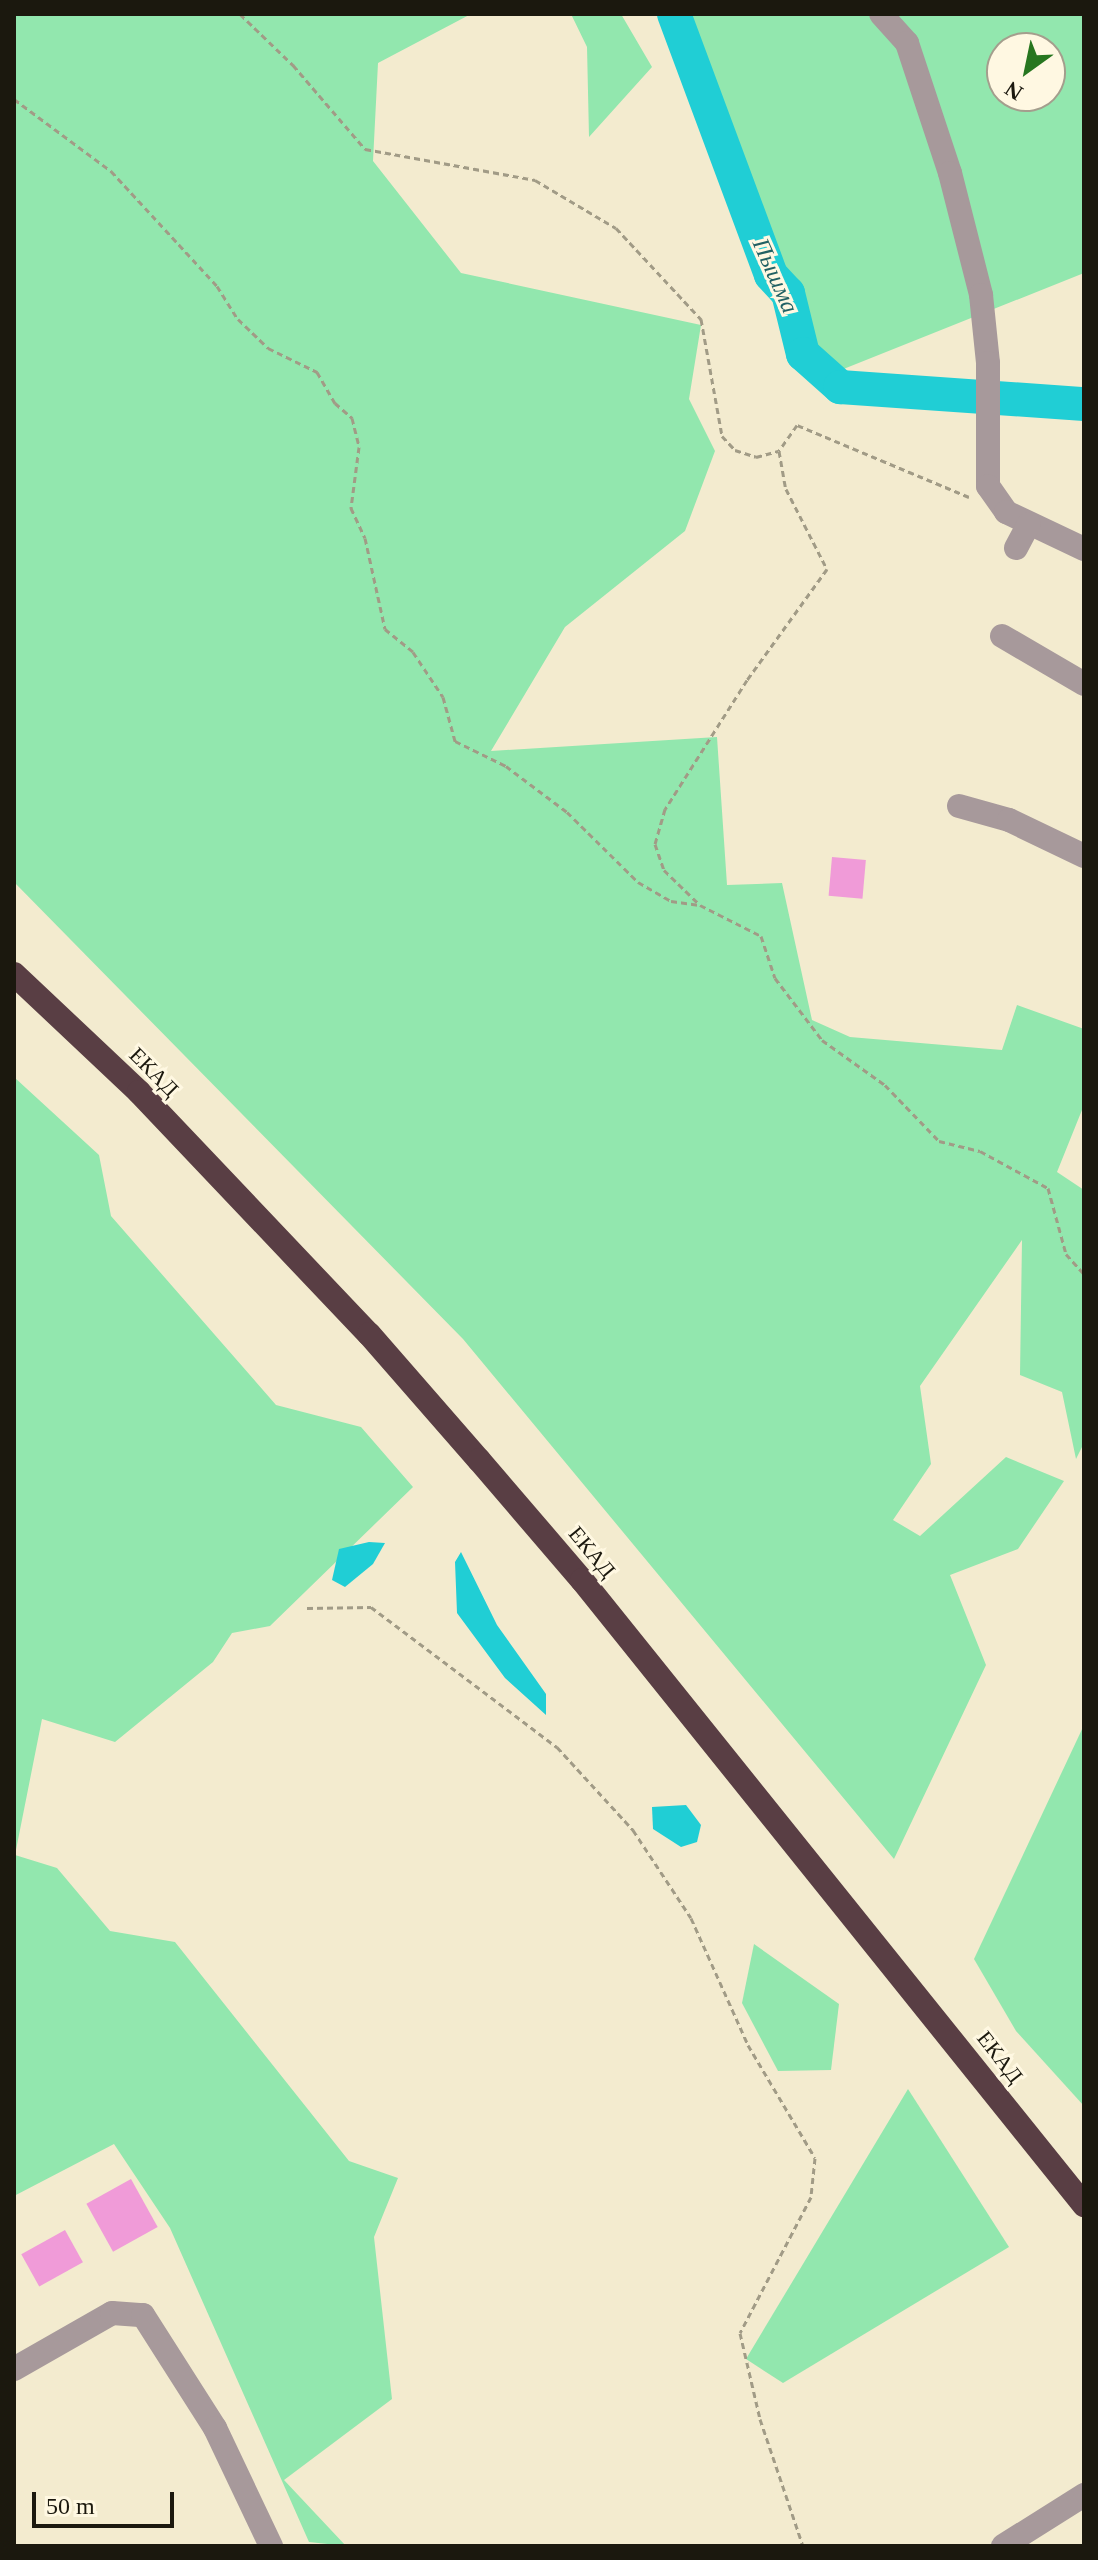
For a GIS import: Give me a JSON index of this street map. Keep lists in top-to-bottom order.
{
  "streets": {
    "highway": ["ЕКАД"]
  },
  "water": ["Пышма"],
  "scale_bar": "50 m",
  "north": "bottom left"
}
